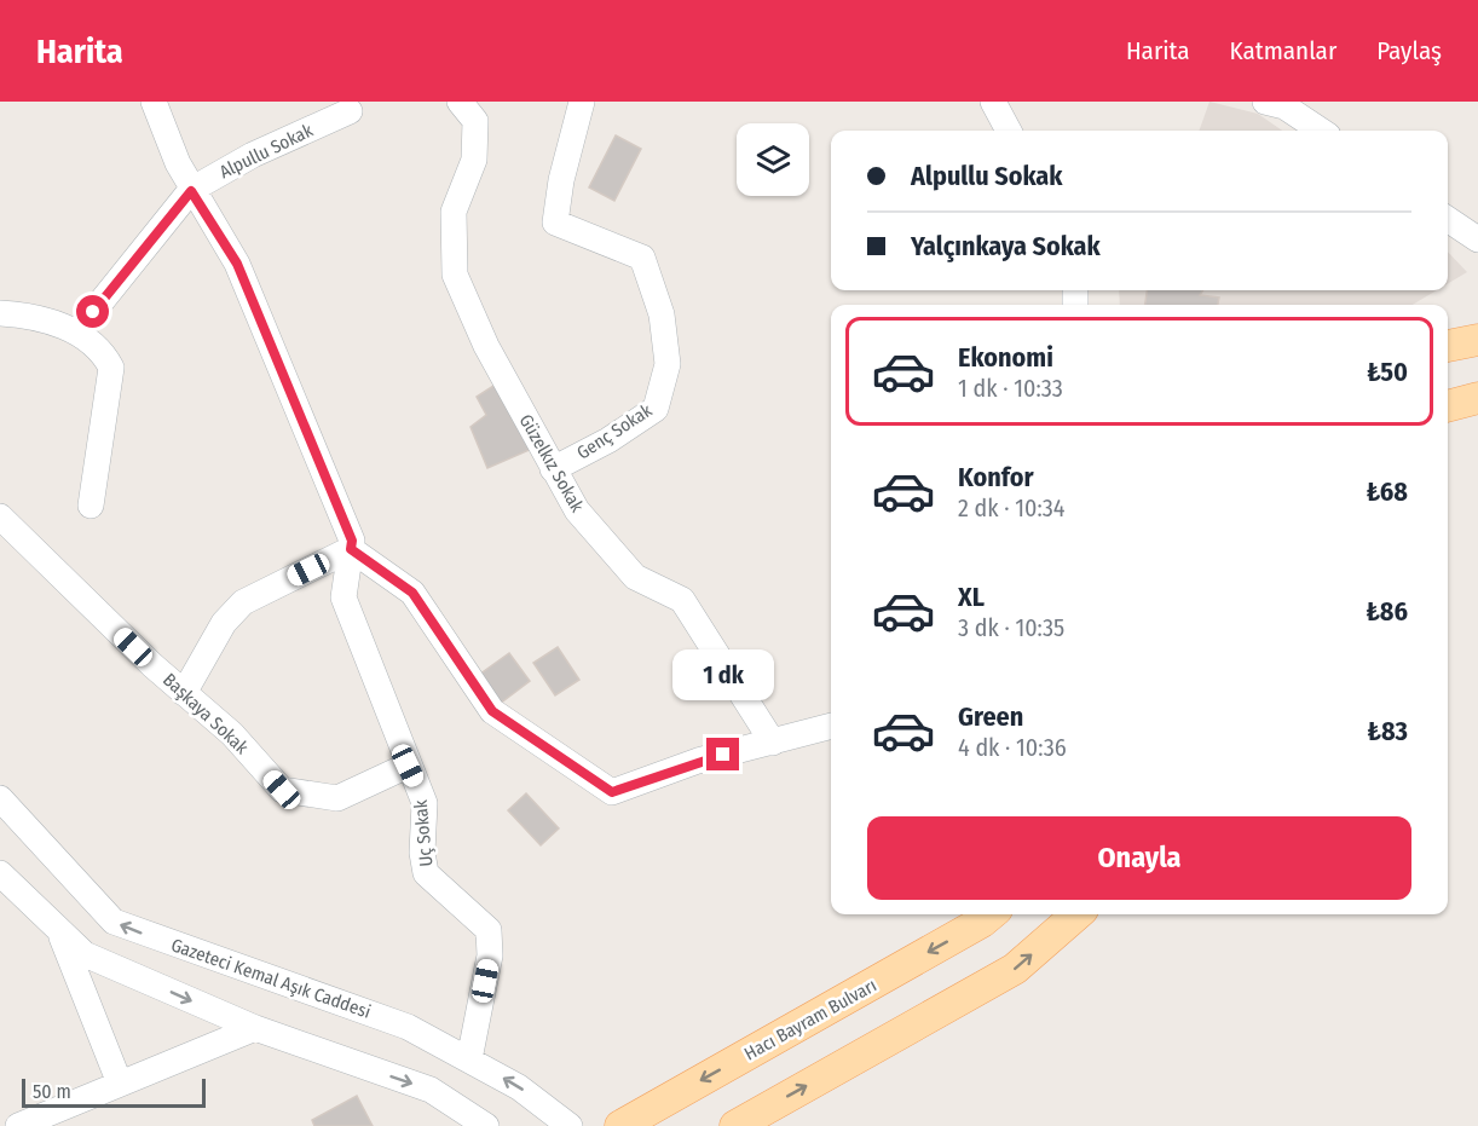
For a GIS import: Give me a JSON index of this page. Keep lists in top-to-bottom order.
{
  "streets": {
    "main road": ["Hacı Bayram Bulvarı"],
    "street": [
      "Alpullu Sokak",
      "Genç Sokak",
      "Güzelkız Sokak",
      "Başkaya Sokak",
      "Uç Sokak",
      "Gazeteci Kemal Aşık Caddesi"
    ]
  },
  "crossings": [
    ["Genç Sokak", "Güzelkız Sokak"],
    ["Başkaya Sokak", "Uç Sokak"],
    ["Uç Sokak", "Gazeteci Kemal Aşık Caddesi"]
  ],
  "scale_bar": "50 m",
  "page": {
    "header": "Harita",
    "nav": ["Harita", "Katmanlar", "Paylaş"],
    "banner": ["Alpullu Sokak", "Yalçınkaya Sokak"],
    "list": [
      {
        "name": "Ekonomi",
        "note": "1 dk · 10:33",
        "value": "₺50"
      },
      {
        "name": "Konfor",
        "note": "2 dk · 10:34",
        "value": "₺68"
      },
      {
        "name": "XL",
        "note": "3 dk · 10:35",
        "value": "₺86"
      },
      {
        "name": "Green",
        "note": "4 dk · 10:36",
        "value": "₺83"
      }
    ],
    "bubble": "1 dk",
    "buttons": "Onayla",
    "scale": "50 m"
  }
}
